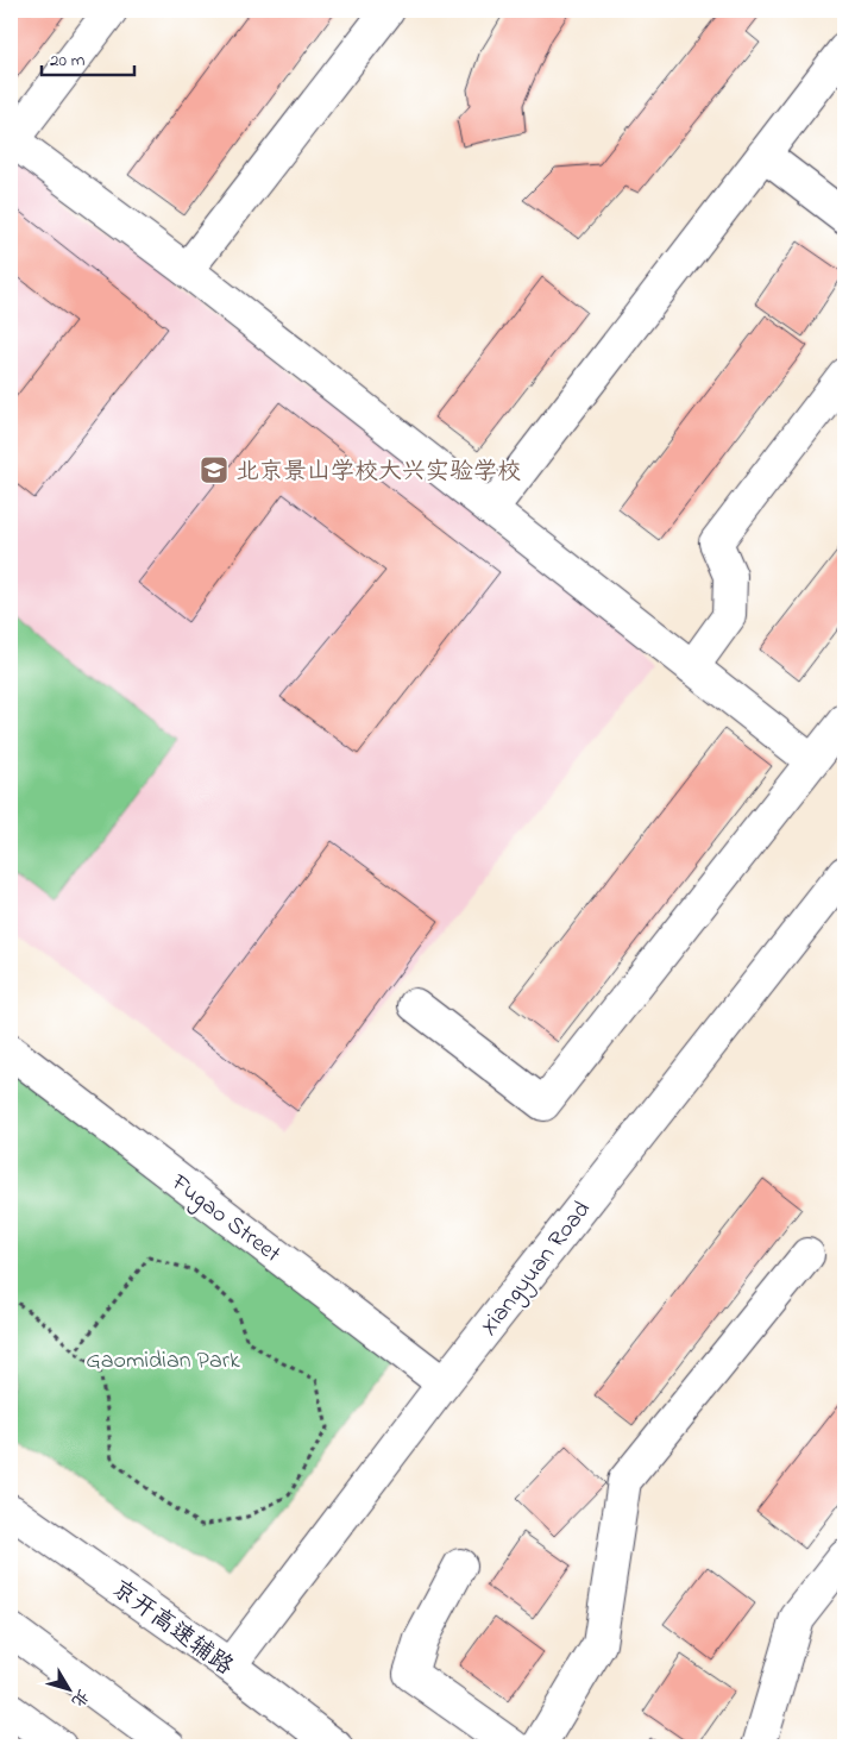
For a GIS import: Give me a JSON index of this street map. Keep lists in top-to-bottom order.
{
  "streets": {
    "main road": ["Fugao Street", "Xiangyuan Road", "京开高速辅路"]
  },
  "crossings": [
    ["Fugao Street", "Xiangyuan Road"],
    ["Xiangyuan Road", "京开高速辅路"]
  ],
  "parks": ["Gaomidian Park"],
  "places": {
    "school or university": ["北京景山学校大兴实验学校"]
  },
  "scale_bar": "20 m",
  "north": "bottom right"
}
